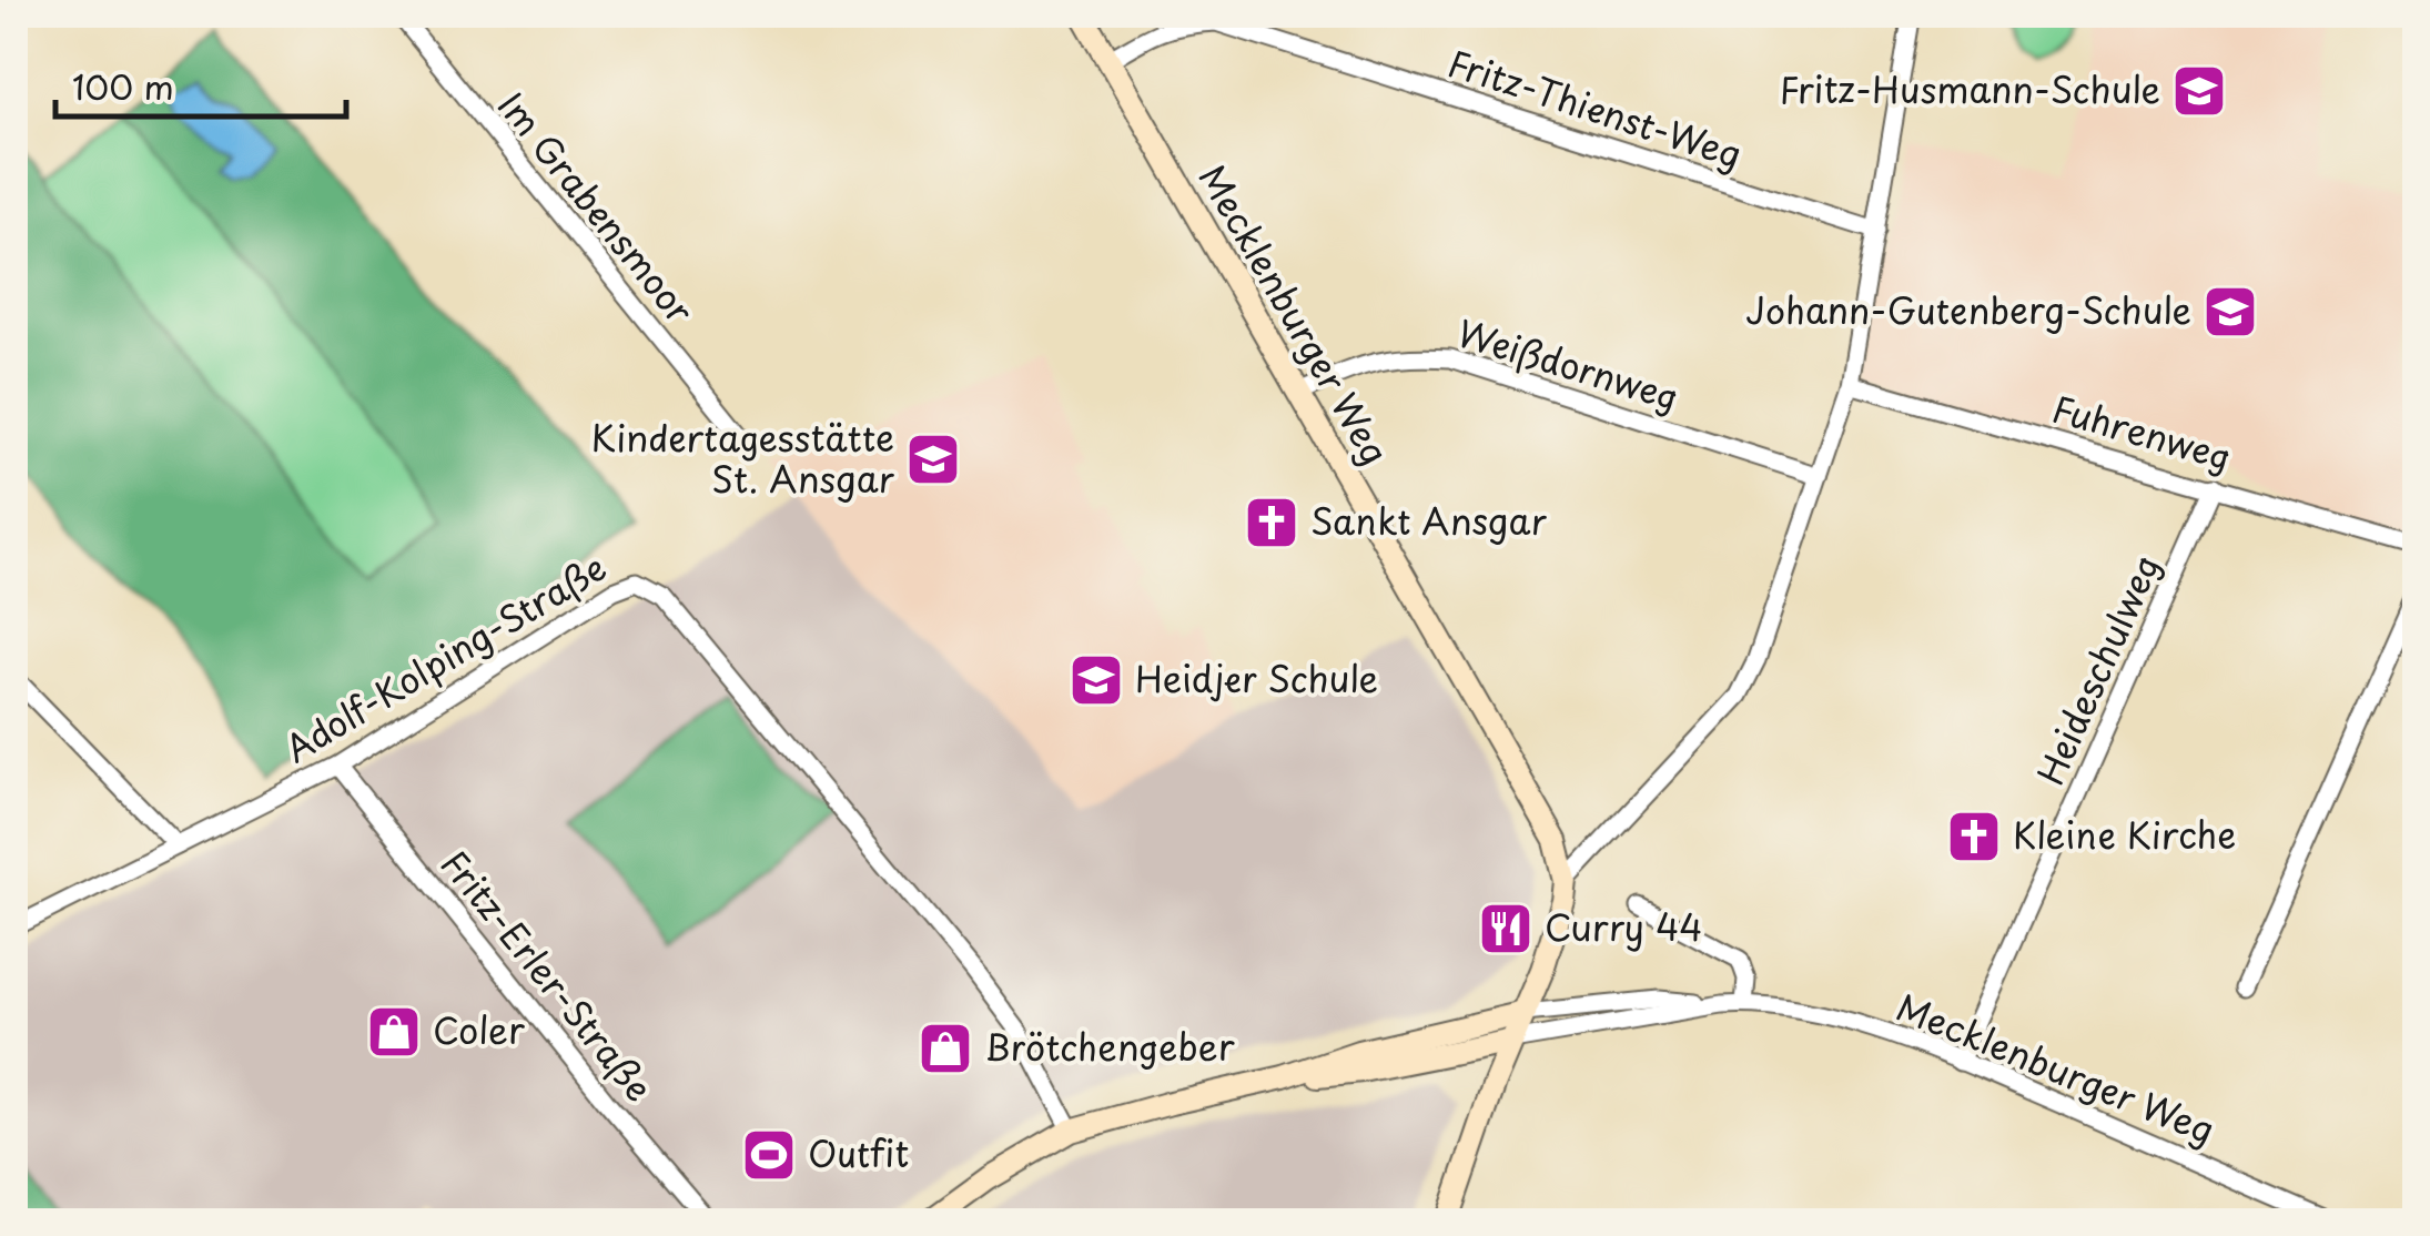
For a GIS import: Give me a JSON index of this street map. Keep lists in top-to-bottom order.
{
  "streets": {
    "street": [
      "Fritz-Thienst-Weg",
      "Im Grabensmoor",
      "Mecklenburger Weg",
      "Weißdornweg",
      "Fuhrenweg",
      "Adolf-Kolping-Straße",
      "Heideschulweg",
      "Fritz-Erler-Straße"
    ]
  },
  "crossings": [
    ["Fritz-Thienst-Weg", "Mecklenburger Weg"],
    ["Mecklenburger Weg", "Weißdornweg"],
    ["Mecklenburger Weg", "Heideschulweg"],
    ["Fuhrenweg", "Heideschulweg"],
    ["Adolf-Kolping-Straße", "Fritz-Erler-Straße"]
  ],
  "places": {
    "school or university": [
      "Fritz-Husmann-Schule",
      "Johann-Gutenberg-Schule",
      "Kindertagesstätte St. Ansgar",
      "Heidjer Schule"
    ],
    "church": ["Sankt Ansgar", "Kleine Kirche"],
    "restaurant": ["Curry 44"],
    "shop": ["Coler", "Brötchengeber"],
    "sports": ["Outfit"]
  },
  "scale_bar": "100 m"
}
